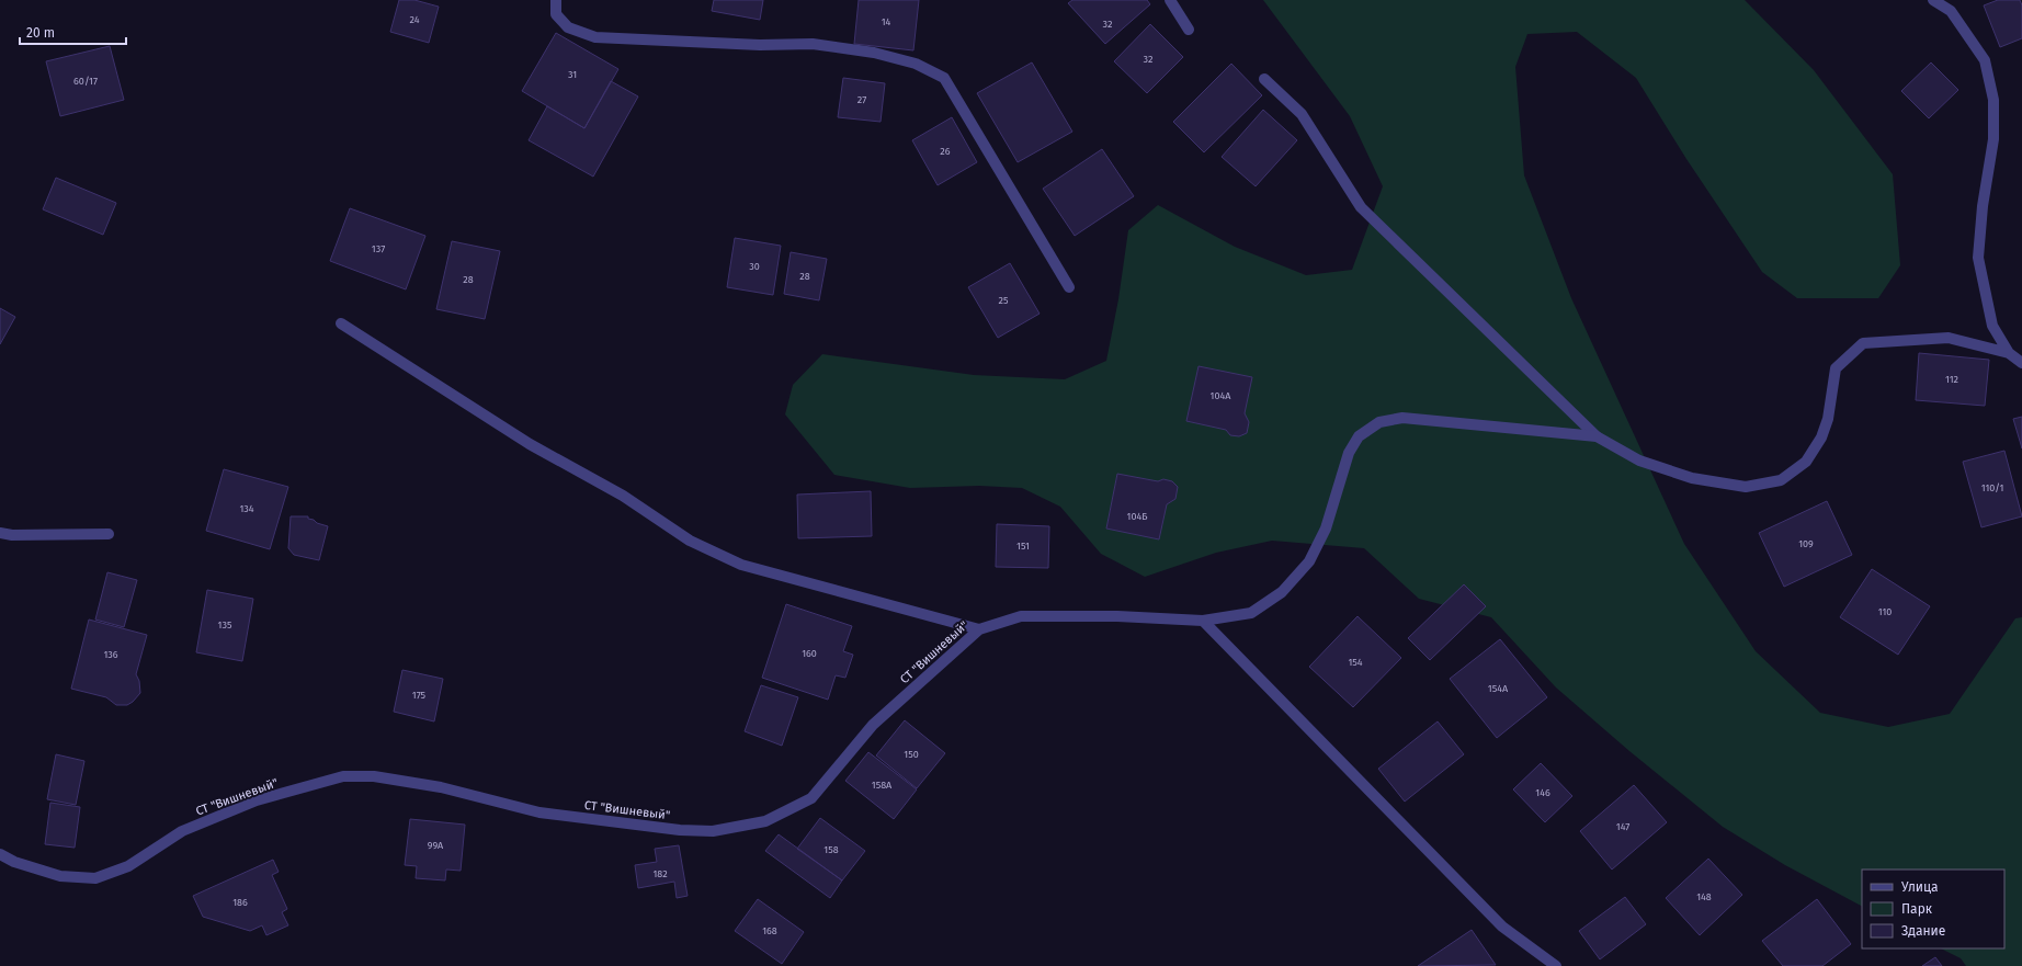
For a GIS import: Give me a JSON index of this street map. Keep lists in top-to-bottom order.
{
  "streets": {
    "street": ["СТ \"Вишневый\""]
  },
  "house_numbers": [
    "24",
    "14",
    "32",
    "32",
    "31",
    "60/17",
    "27",
    "26",
    "137",
    "30",
    "28",
    "28",
    "25",
    "112",
    "104А",
    "110/1",
    "134",
    "104Б",
    "109",
    "151",
    "110",
    "135",
    "160",
    "136",
    "154",
    "154А",
    "175",
    "150",
    "158А",
    "146",
    "147",
    "99А",
    "158",
    "182",
    "148",
    "186",
    "168"
  ],
  "legend": ["Улица", "Парк", "Здание"],
  "scale_bar": "20 m"
}
